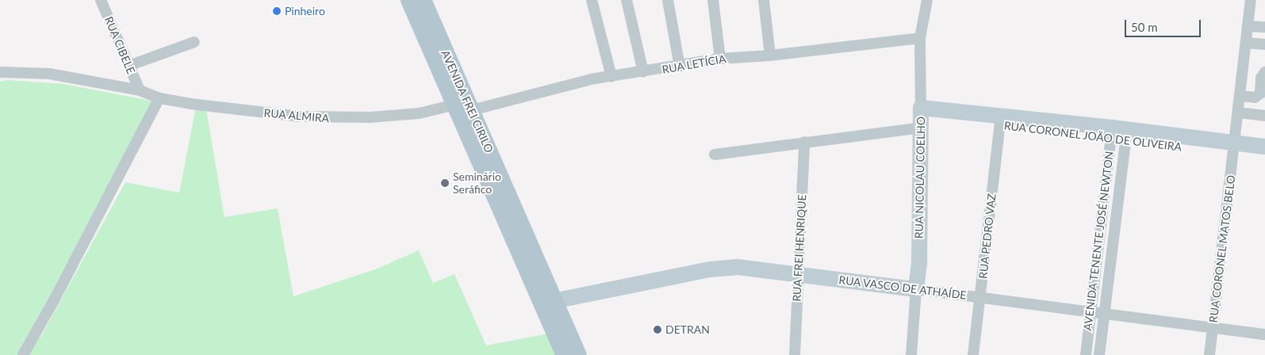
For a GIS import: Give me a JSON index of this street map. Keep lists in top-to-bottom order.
{
  "streets": {
    "main road": ["AVENIDA FREI CIRILO"],
    "street": [
      "RUA CIBELE",
      "RUA LETÍCIA",
      "RUA ALMIRA",
      "RUA CORONEL JOÃO DE OLIVEIRA",
      "RUA NICOLAU COELHO",
      "RUA PEDRO VAZ",
      "AVENIDA TENENTE JOSÉ NEWTON",
      "RUA FREI HENRIQUE",
      "RUA CORONEL MATOS BELO",
      "RUA VASCO DE ATHAÍDE"
    ]
  },
  "crossings": [
    ["RUA CIBELE", "RUA ALMIRA"],
    ["RUA LETÍCIA", "AVENIDA FREI CIRILO"],
    ["RUA LETÍCIA", "RUA ALMIRA"],
    ["RUA LETÍCIA", "RUA NICOLAU COELHO"],
    ["AVENIDA FREI CIRILO", "RUA ALMIRA"],
    ["AVENIDA FREI CIRILO", "RUA VASCO DE ATHAÍDE"],
    ["RUA CORONEL JOÃO DE OLIVEIRA", "RUA NICOLAU COELHO"],
    ["RUA CORONEL JOÃO DE OLIVEIRA", "RUA PEDRO VAZ"],
    ["RUA CORONEL JOÃO DE OLIVEIRA", "AVENIDA TENENTE JOSÉ NEWTON"],
    ["RUA CORONEL JOÃO DE OLIVEIRA", "RUA FREI HENRIQUE"],
    ["RUA CORONEL JOÃO DE OLIVEIRA", "RUA CORONEL MATOS BELO"],
    ["RUA NICOLAU COELHO", "RUA VASCO DE ATHAÍDE"],
    ["RUA PEDRO VAZ", "RUA VASCO DE ATHAÍDE"],
    ["AVENIDA TENENTE JOSÉ NEWTON", "RUA VASCO DE ATHAÍDE"],
    ["RUA FREI HENRIQUE", "RUA VASCO DE ATHAÍDE"],
    ["RUA CORONEL MATOS BELO", "RUA VASCO DE ATHAÍDE"]
  ],
  "places": ["Pinheiro", "Seminário Seráfico", "DETRAN"],
  "scale_bar": "50 m"
}
